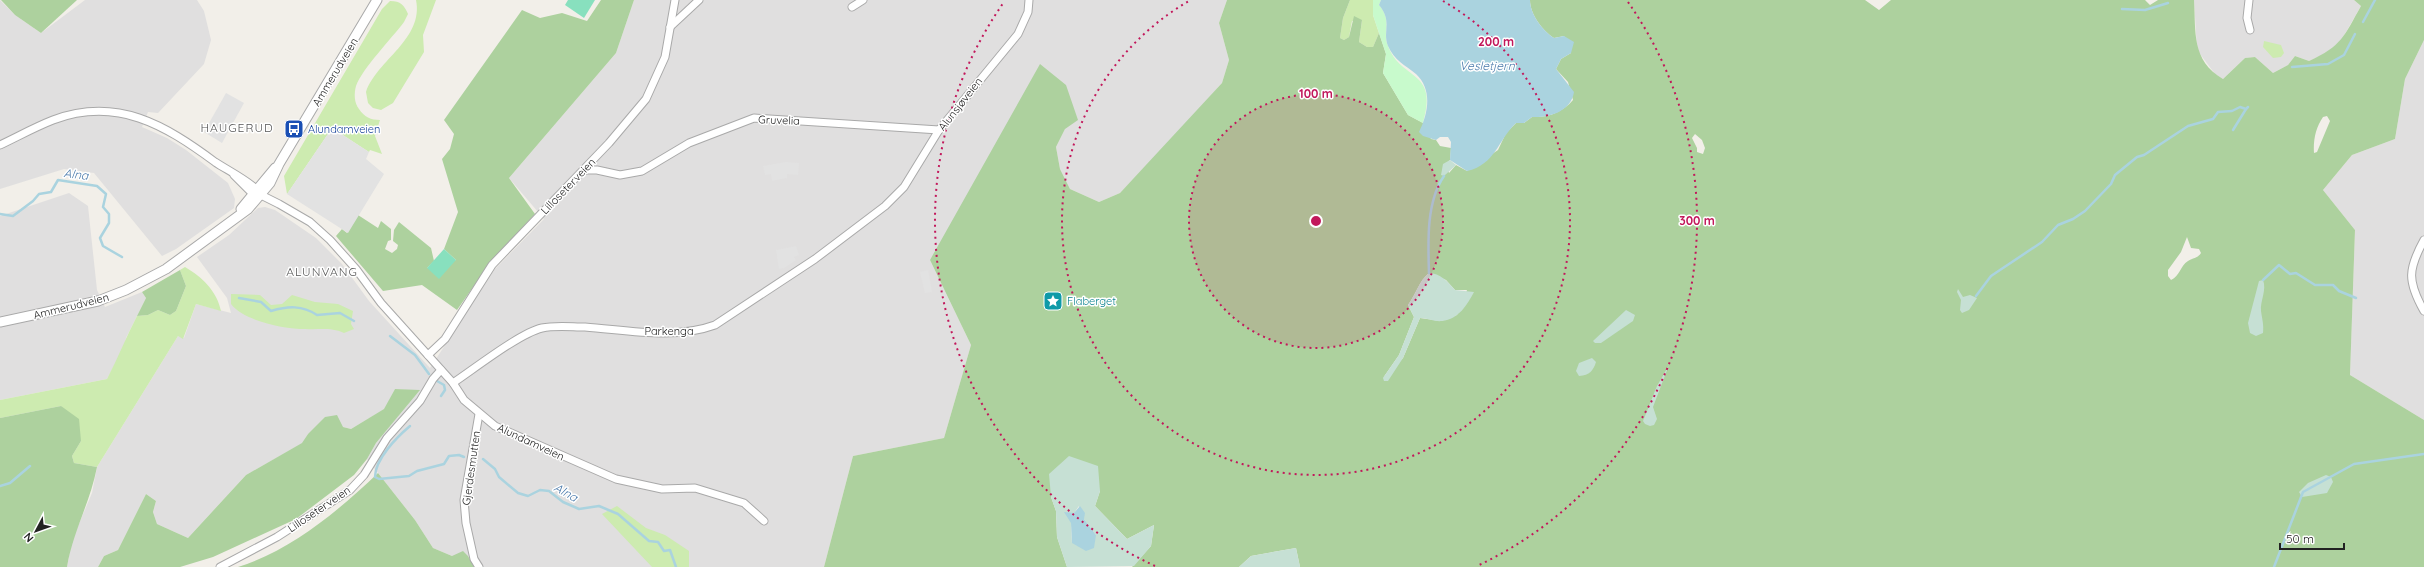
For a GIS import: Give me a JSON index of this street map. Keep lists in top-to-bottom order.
{
  "streets": {
    "street": [
      "Ammerudveien",
      "Alunsjøveien",
      "Gruvelia",
      "Lilloseterveien",
      "Parkenga",
      "Alundamveien",
      "Gjerdesmutten"
    ]
  },
  "crossings": [
    ["Ammerudveien", "Alundamveien"],
    ["Alunsjøveien", "Gruvelia"],
    ["Alunsjøveien", "Parkenga"],
    ["Gruvelia", "Lilloseterveien"],
    ["Lilloseterveien", "Alundamveien"],
    ["Parkenga", "Alundamveien"],
    ["Alundamveien", "Gjerdesmutten"]
  ],
  "districts": ["HAUGERUD", "ALUNVANG"],
  "water": ["Vesletjern", "Alna"],
  "places": {
    "bus stop": ["Alundamveien"],
    "place": ["Flaberget"]
  },
  "scale_bar": "50 m",
  "north": "bottom left",
  "rings": ["200 m", "100 m", "300 m"]
}
